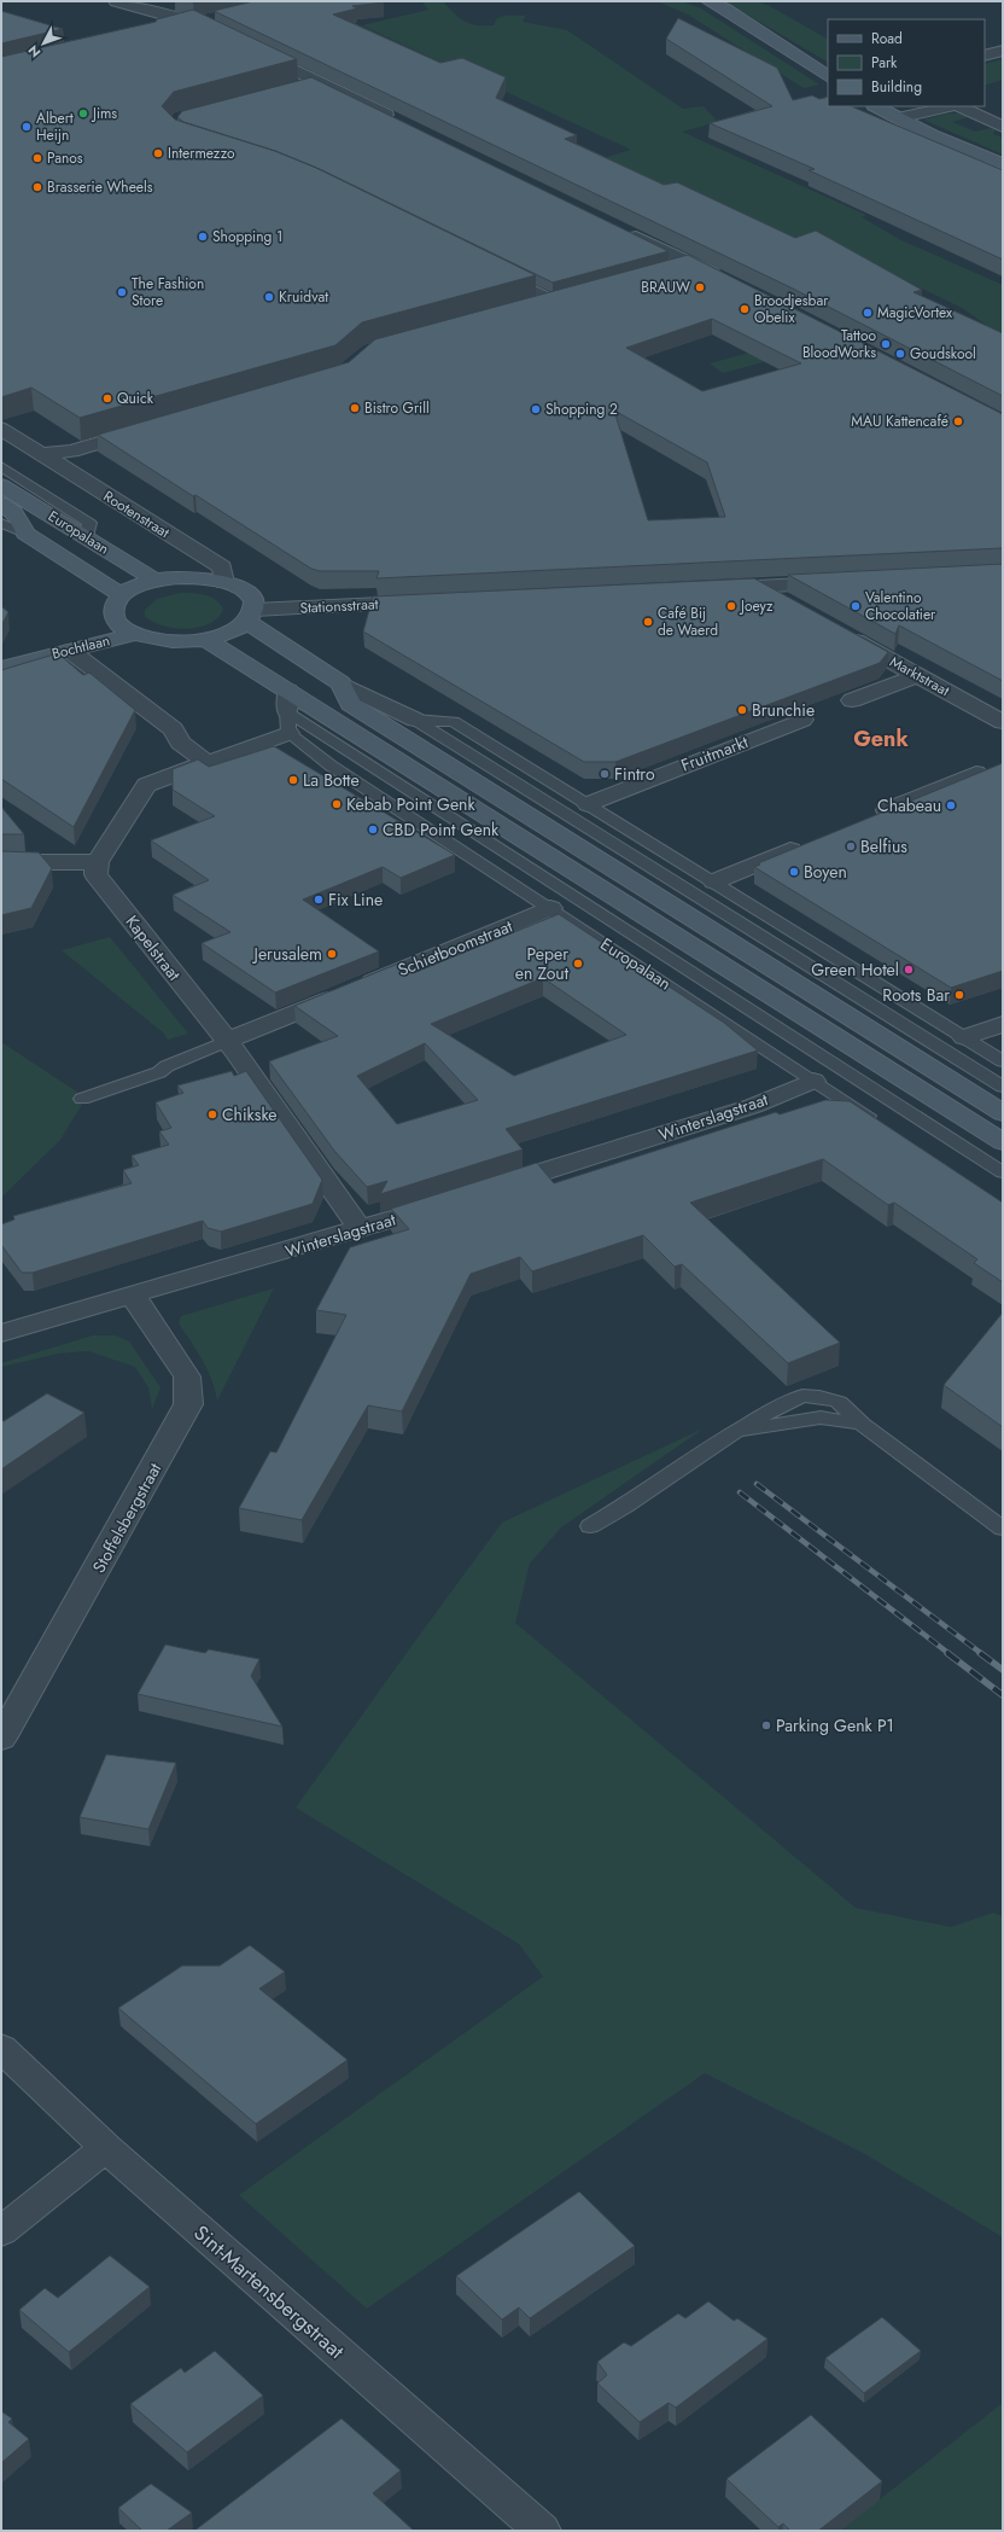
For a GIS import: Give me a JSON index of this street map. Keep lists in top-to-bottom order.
{
  "streets": {
    "main road": ["Europalaan", "Bochtlaan"],
    "street": [
      "Rootenstraat",
      "Stationsstraat",
      "Marktstraat",
      "Fruitmarkt",
      "Kapelstraat",
      "Schietboomstraat",
      "Winterslagstraat",
      "Stoffelsbergstraat",
      "Sint-Martensbergstraat"
    ]
  },
  "crossings": [
    ["Europalaan", "Schietboomstraat"],
    ["Europalaan", "Winterslagstraat"],
    ["Kapelstraat", "Schietboomstraat"],
    ["Kapelstraat", "Winterslagstraat"],
    ["Winterslagstraat", "Stoffelsbergstraat"]
  ],
  "districts": ["Genk"],
  "places": [
    "Jims",
    "Albert Heijn",
    "Intermezzo",
    "Panos",
    "Brasserie Wheels",
    "Shopping 1",
    "BRAUW",
    "The Fashion Store",
    "Kruidvat",
    "Broodjesbar Obelix",
    "MagicVortex",
    "Tattoo BloodWorks",
    "Goudskool",
    "Quick",
    "Bistro Grill",
    "Shopping 2",
    "MAU Kattencafé",
    "Joeyz",
    "Valentino Chocolatier",
    "Café Bij de Waerd",
    "Brunchie",
    "Fintro",
    "La Botte",
    "Kebab Point Genk",
    "Chabeau",
    "CBD Point Genk",
    "Belfius",
    "Boyen",
    "Fix Line",
    "Jerusalem",
    "Peper en Zout",
    "Green Hotel",
    "Roots Bar",
    "Chikske",
    "Parking Genk P1"
  ],
  "legend": ["Road", "Park", "Building"],
  "north": "bottom left"
}
